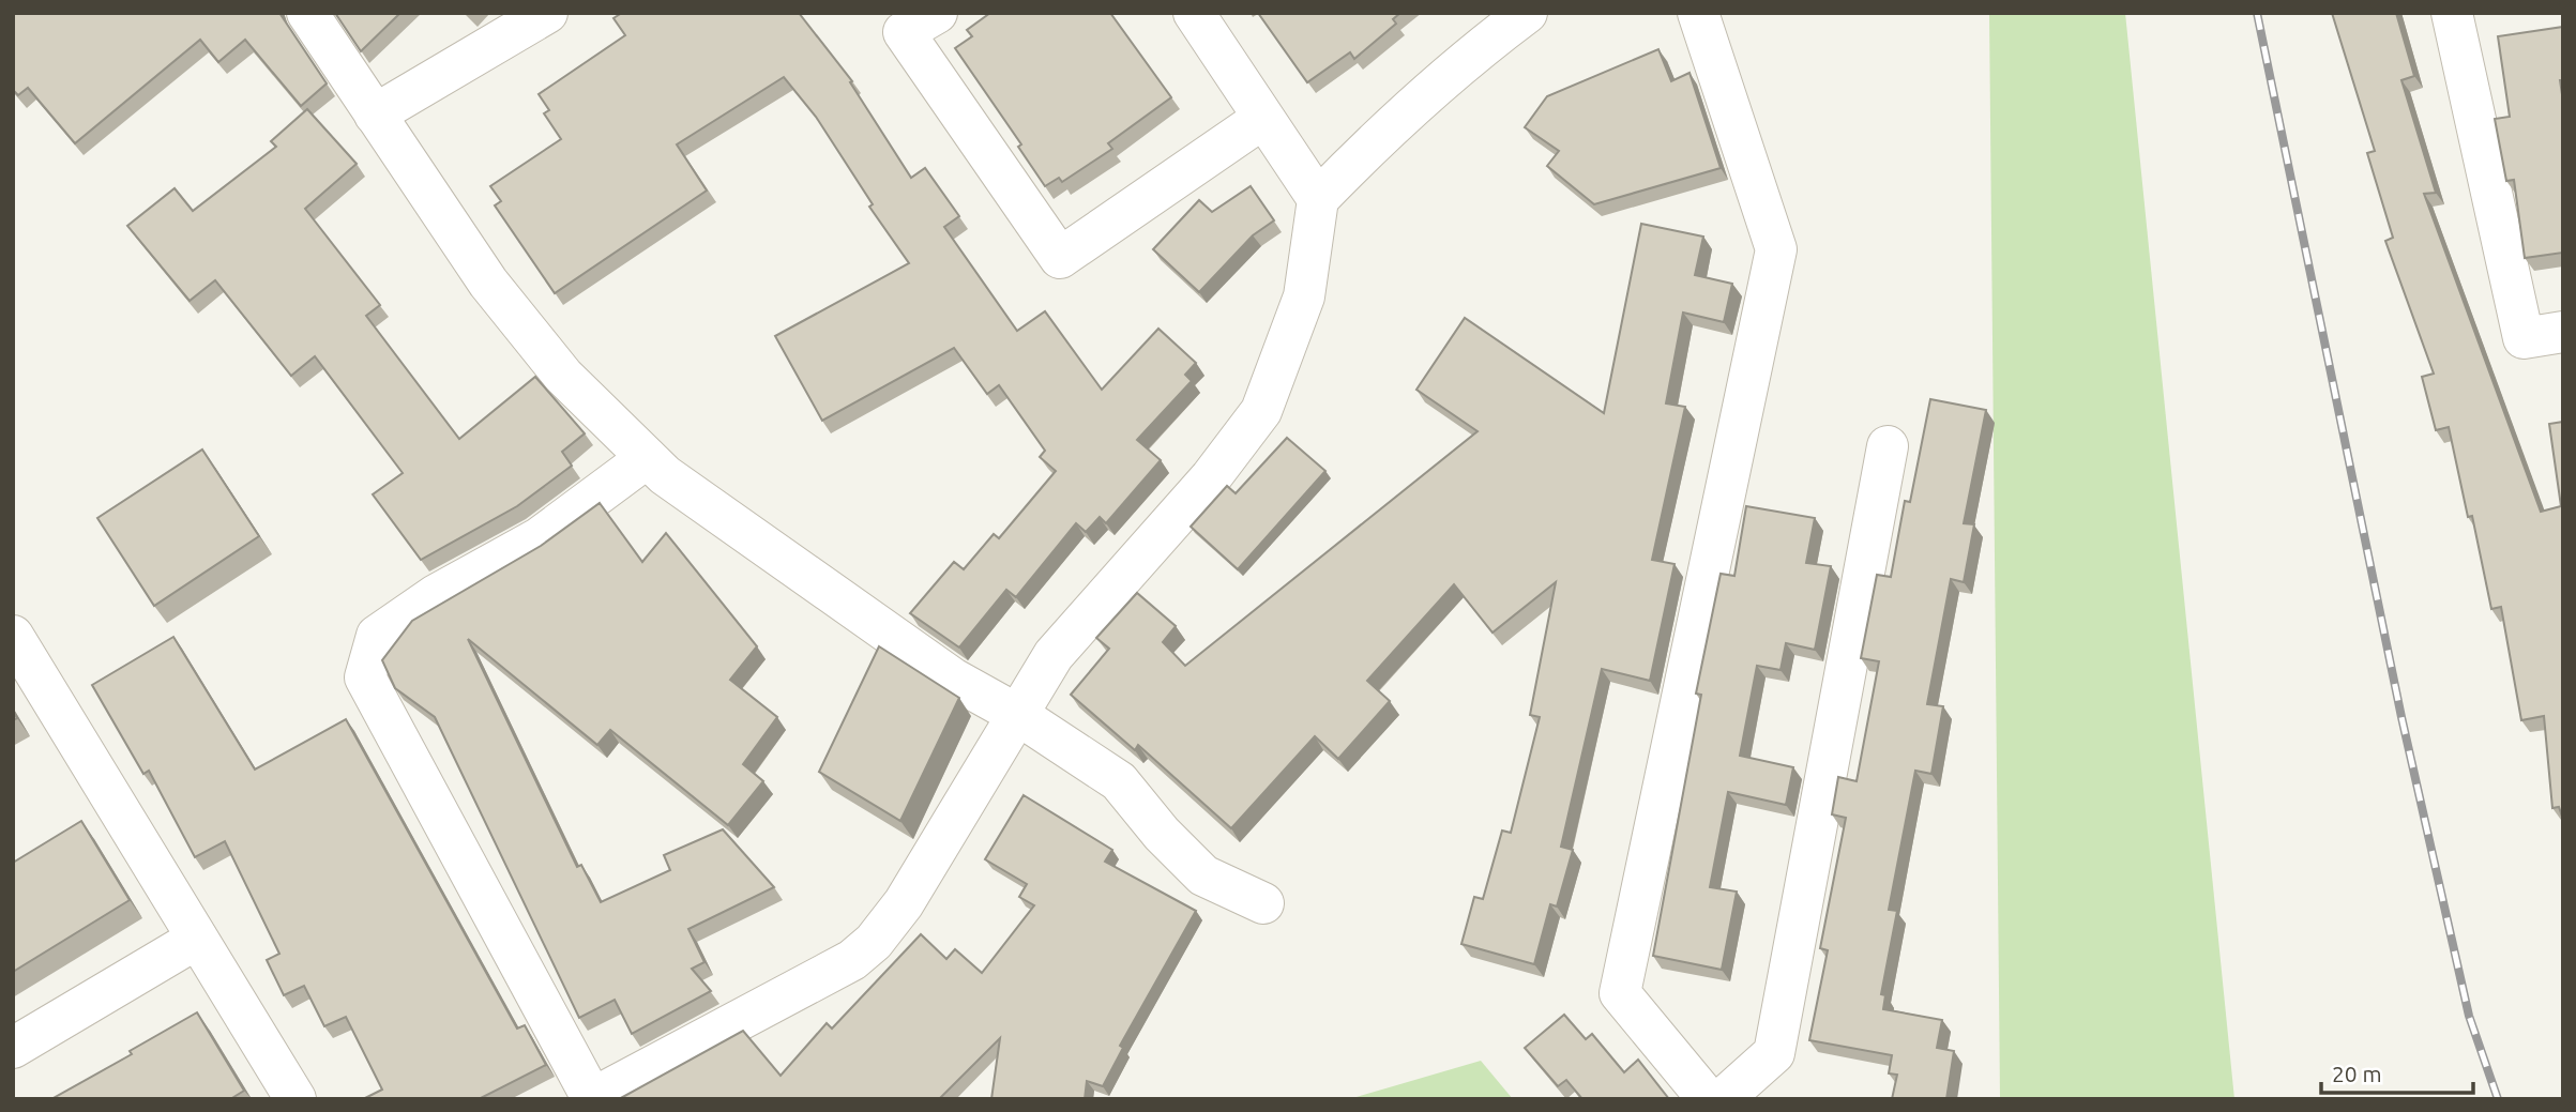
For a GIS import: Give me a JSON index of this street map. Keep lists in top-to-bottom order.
{
  "scale_bar": "20 m"
}
